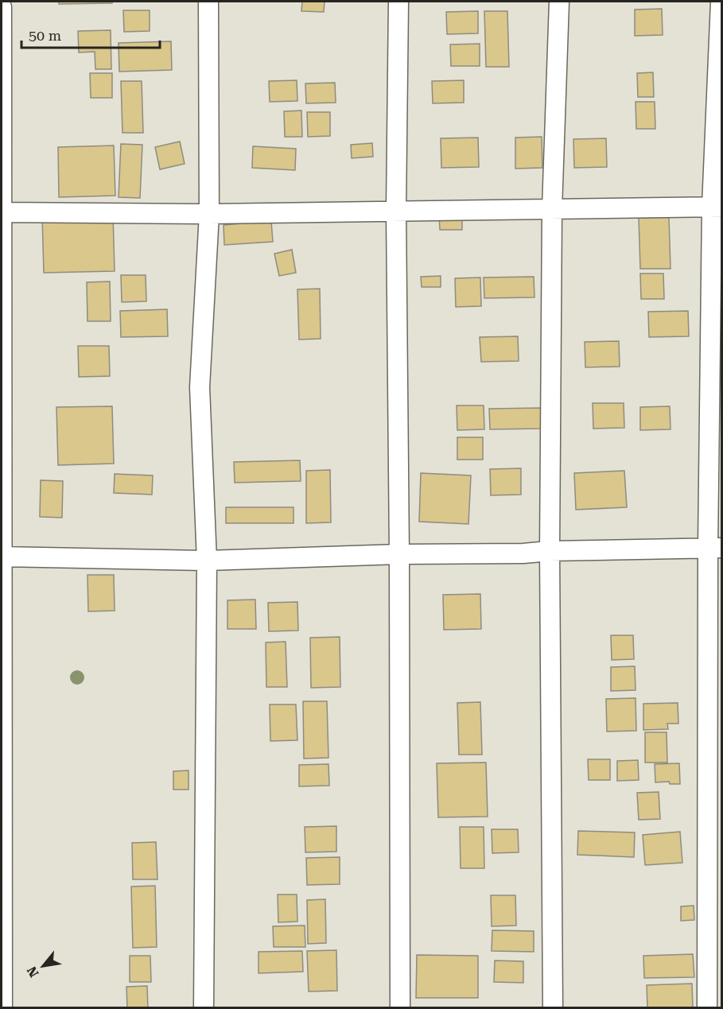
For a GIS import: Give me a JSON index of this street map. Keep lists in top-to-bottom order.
{
  "scale_bar": "50 m",
  "north": "bottom left"
}
